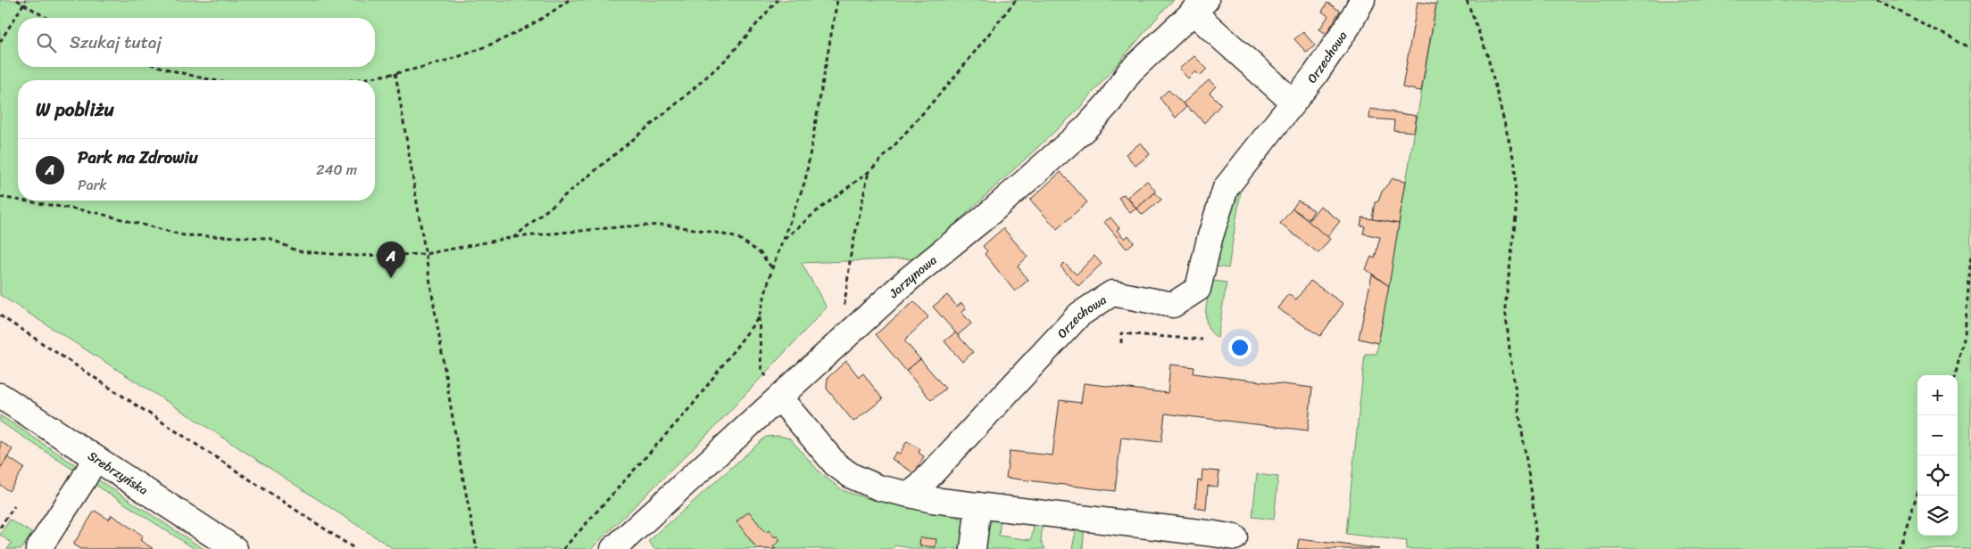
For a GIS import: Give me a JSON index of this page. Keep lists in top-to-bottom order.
{
  "streets": {
    "street": ["Orzechowa", "Jarzynowa", "Srebrzyńska"]
  },
  "page": {
    "search": "Szukaj tutaj",
    "heading": "W pobliżu",
    "list": [
      {
        "mark": "A",
        "name": "Park na Zdrowiu",
        "note": "Park",
        "value": "240 m"
      }
    ],
    "pins": "A",
    "map_buttons": ["+", "−"]
  }
}
